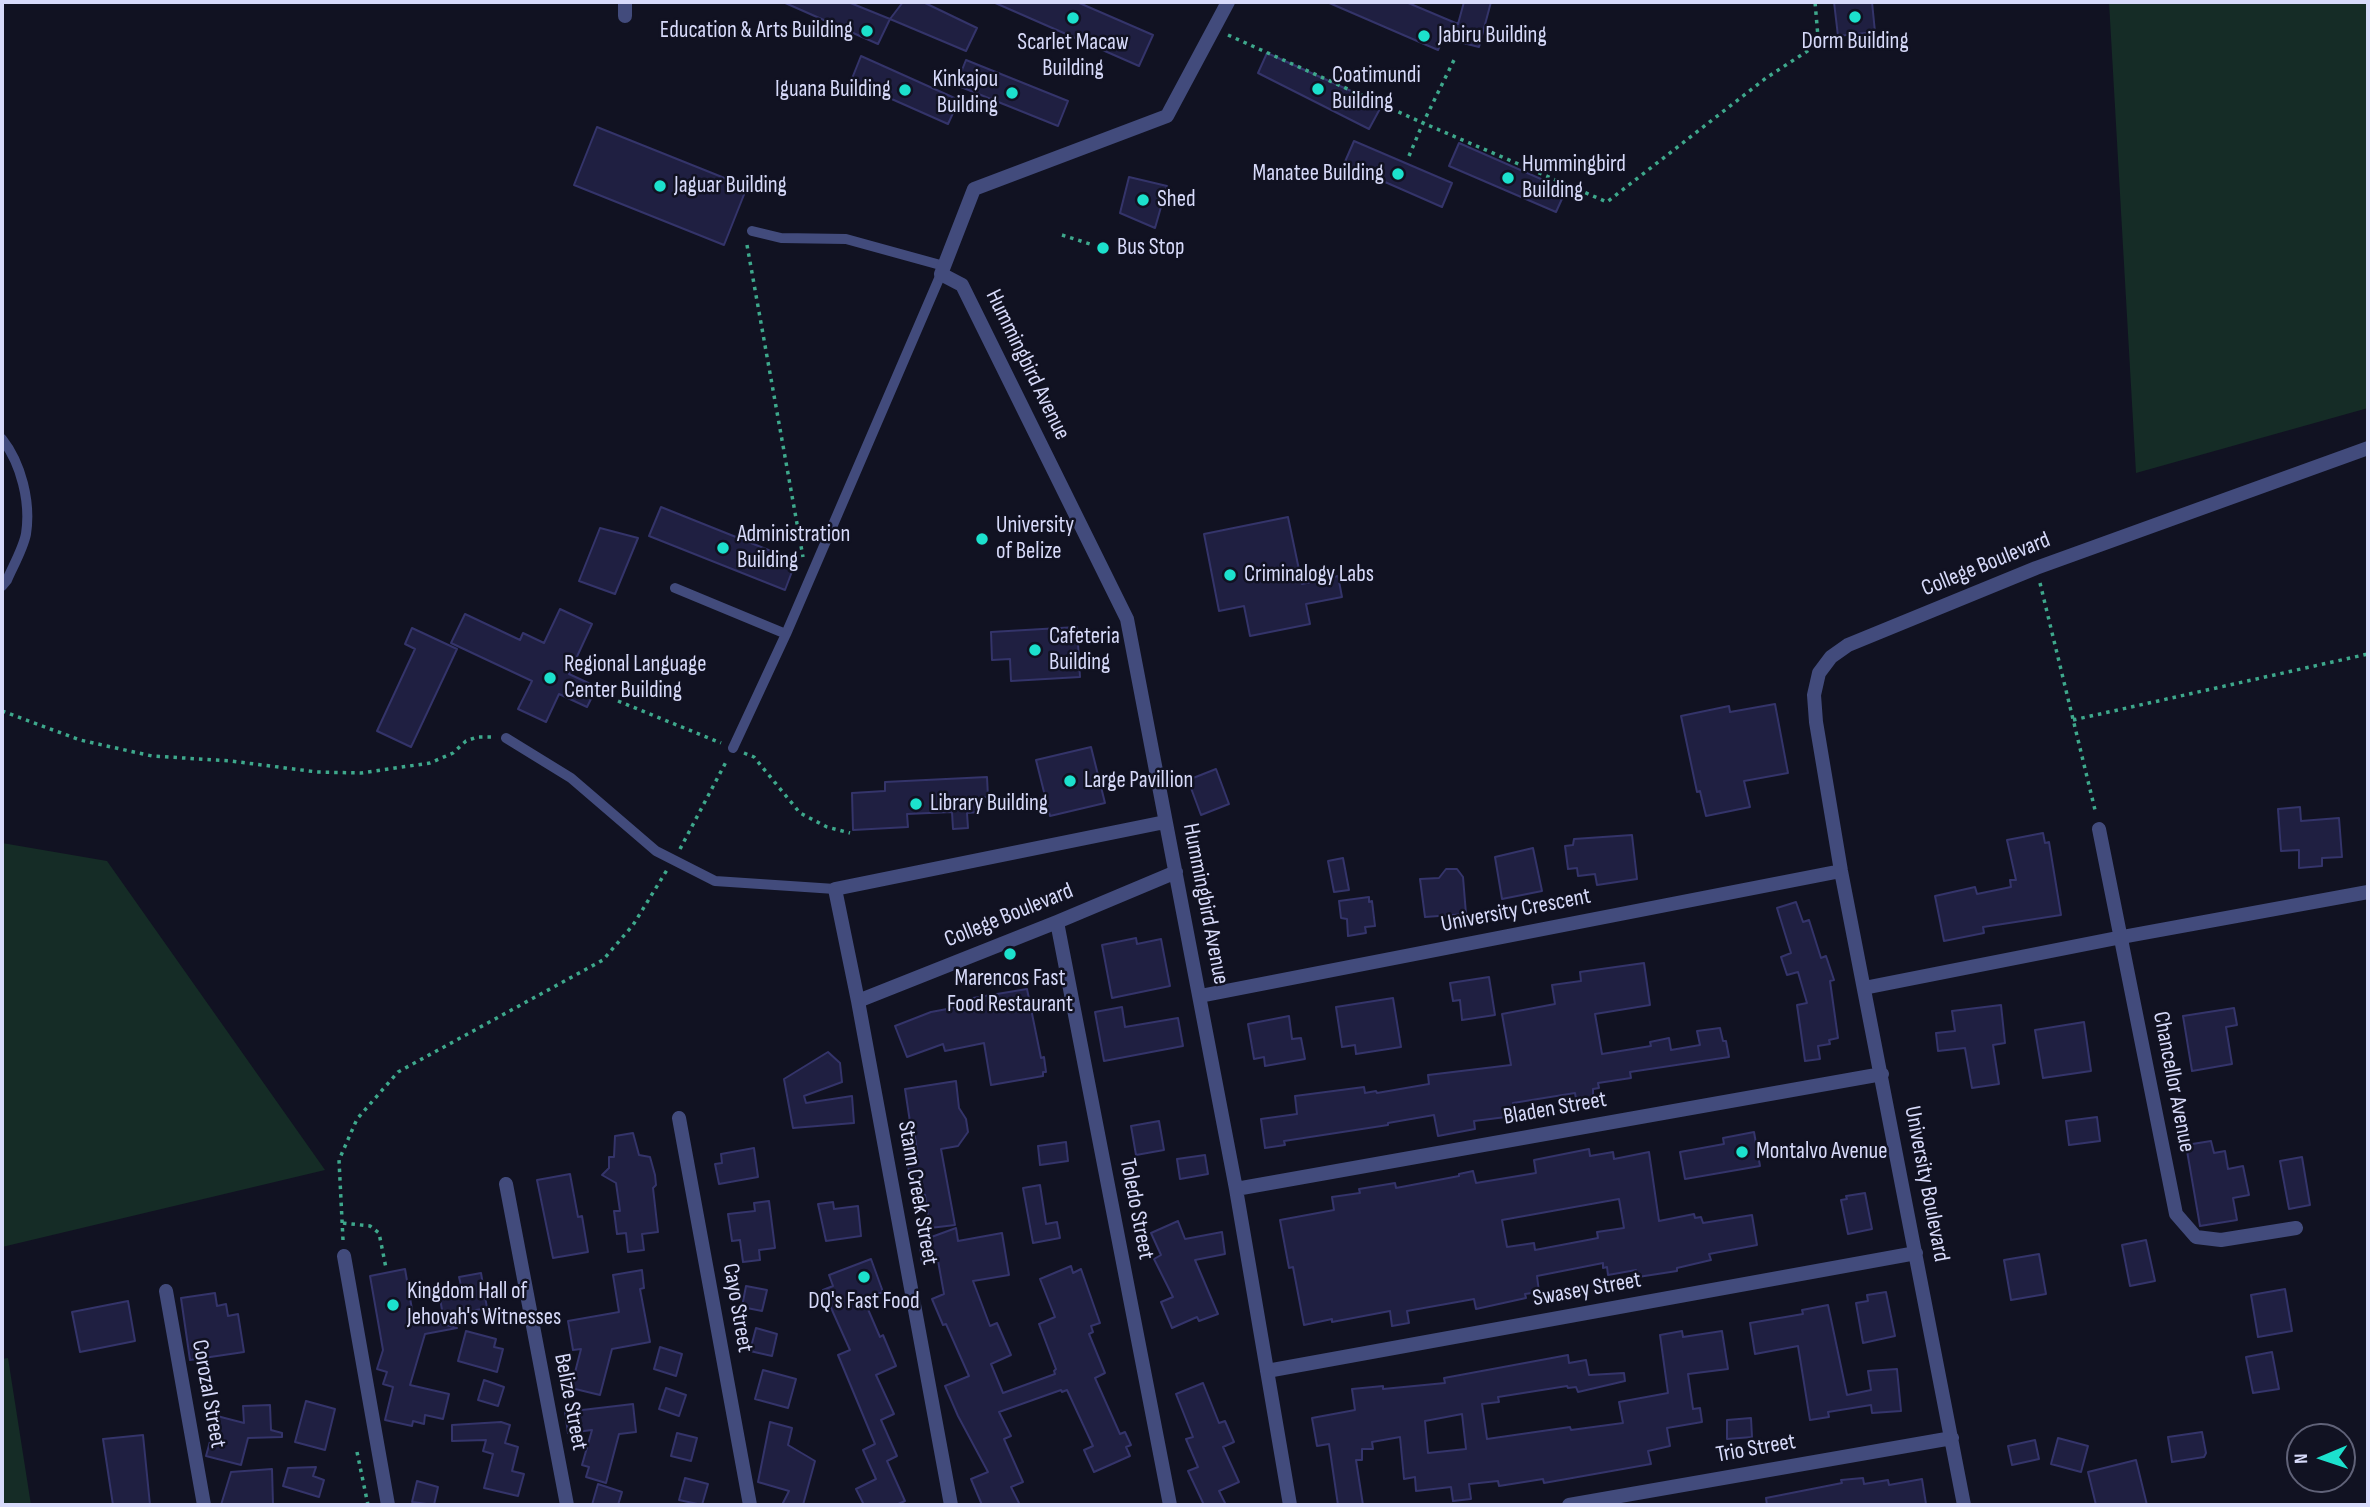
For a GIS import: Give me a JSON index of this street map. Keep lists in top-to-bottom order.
{
  "streets": {
    "street": [
      "Hummingbird Avenue",
      "College Boulevard",
      "University Crescent",
      "Chancellor Avenue",
      "Bladen Street",
      "University Boulevard",
      "Stann Creek Street",
      "Toledo Street",
      "Swasey Street",
      "Cayo Street",
      "Corozal Street",
      "Belize Street",
      "Trio Street"
    ]
  },
  "crossings": [
    ["Hummingbird Avenue", "College Boulevard"],
    ["Hummingbird Avenue", "University Crescent"],
    ["Hummingbird Avenue", "Bladen Street"],
    ["Hummingbird Avenue", "Swasey Street"],
    ["College Boulevard", "University Crescent"],
    ["College Boulevard", "University Boulevard"],
    ["College Boulevard", "Stann Creek Street"],
    ["College Boulevard", "Toledo Street"],
    ["University Crescent", "University Boulevard"],
    ["Bladen Street", "University Boulevard"],
    ["University Boulevard", "Swasey Street"],
    ["University Boulevard", "Trio Street"]
  ],
  "places": [
    "Dorm Building",
    "Scarlet Macaw Building",
    "Education & Arts Building",
    "Jabiru Building",
    "Coatimundi Building",
    "Iguana Building",
    "Kinkajou Building",
    "Manatee Building",
    "Hummingbird Building",
    "Jaguar Building",
    "Shed",
    "Bus Stop",
    "University of Belize",
    "Administration Building",
    "Criminalogy Labs",
    "Cafeteria Building",
    "Regional Language Center Building",
    "Large Pavillion",
    "Library Building",
    "Marencos Fast Food Restaurant",
    "Montalvo Avenue",
    "DQ's Fast Food",
    "Kingdom Hall of Jehovah's Witnesses"
  ],
  "north": "left"
}
